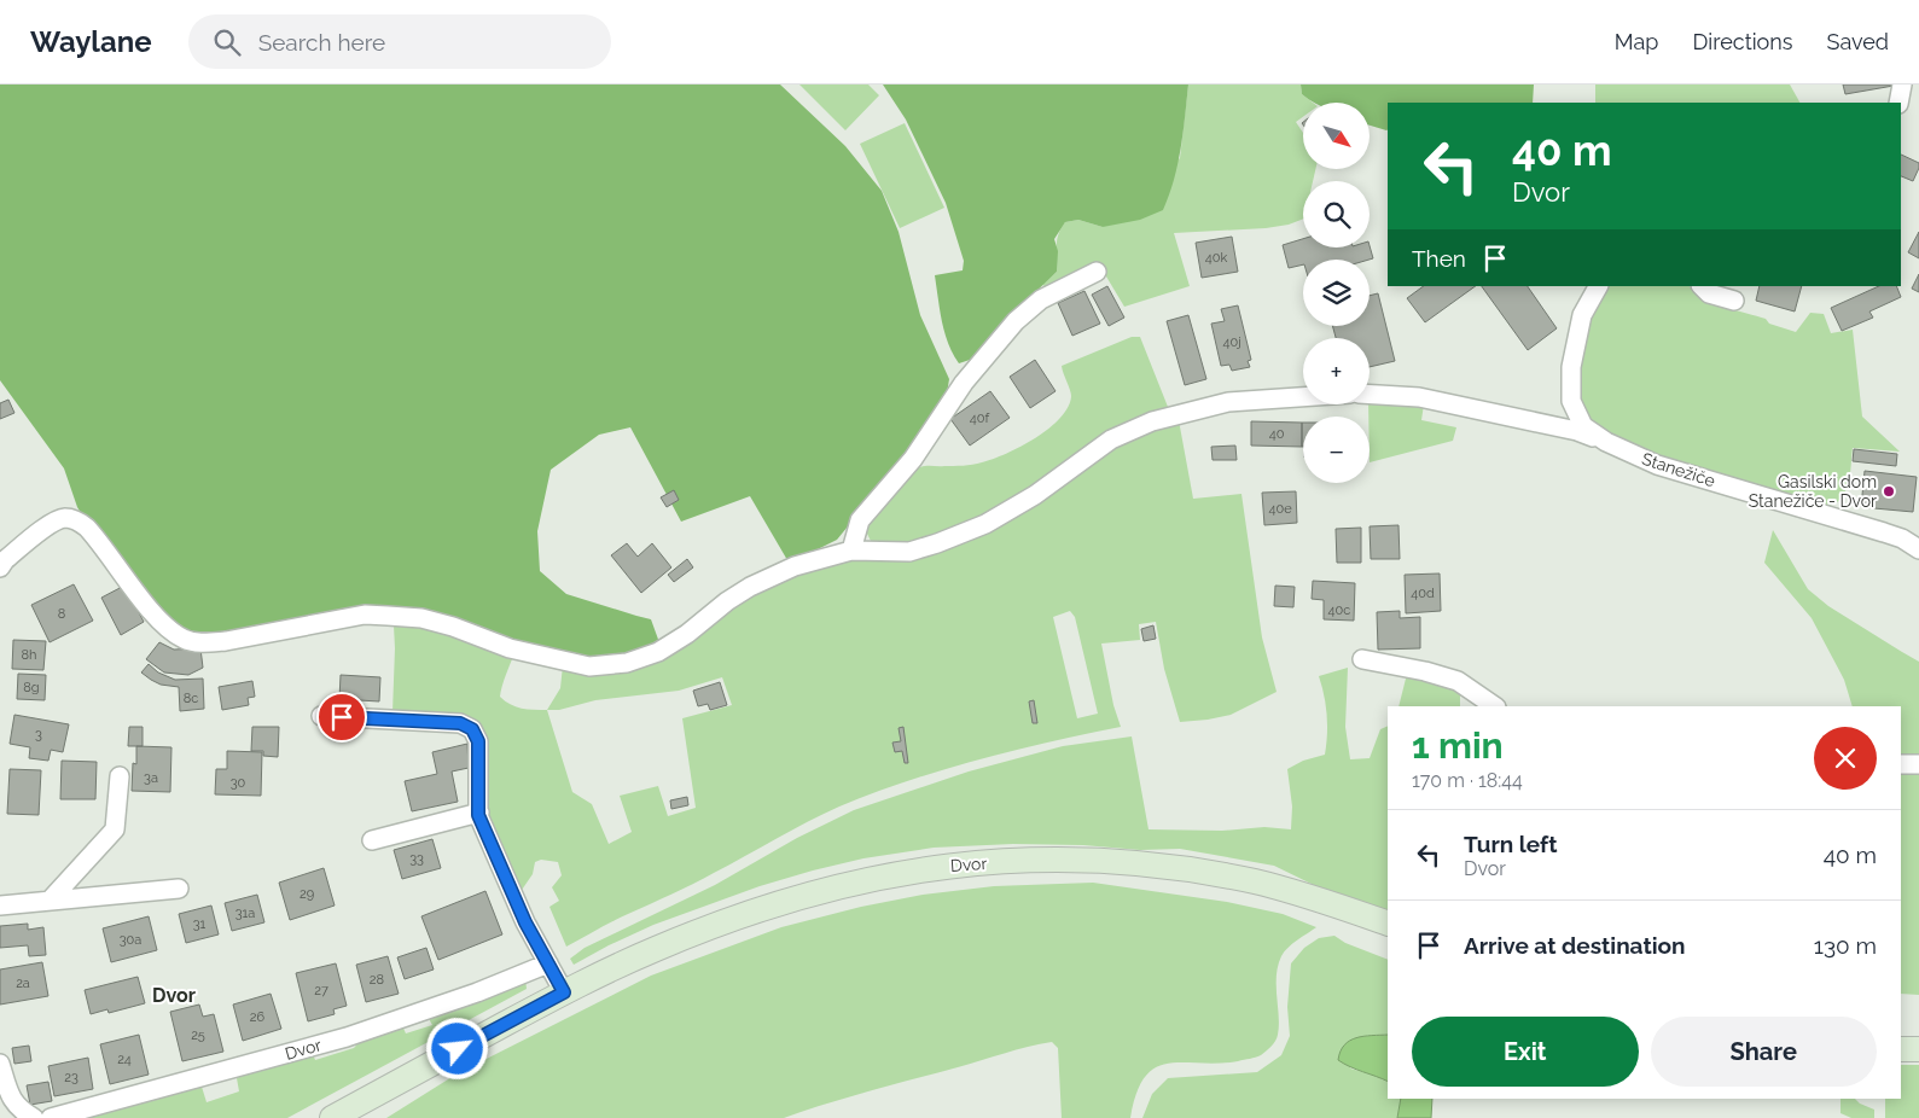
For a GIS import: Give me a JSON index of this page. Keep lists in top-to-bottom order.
{
  "streets": {
    "street": ["Stanežiče", "Dvor"]
  },
  "districts": ["Dvor"],
  "places": ["Gasilski dom Stanežiče - Dvor"],
  "house_numbers": [
    "40k",
    "40j",
    "40f",
    "40",
    "40e",
    "40d",
    "40c",
    "8",
    "8h",
    "8g",
    "8c",
    "3",
    "3a",
    "30",
    "33",
    "29",
    "31a",
    "31",
    "30a",
    "28",
    "2a",
    "27",
    "26",
    "25",
    "24",
    "23"
  ],
  "north": "bottom right",
  "page": {
    "header": "Waylane",
    "search": "Search here",
    "nav": ["Map", "Directions", "Saved"],
    "map_buttons": ["+", "−"],
    "turn": ["40 m", "Dvor"],
    "then": "Then",
    "heading": ["1 min", "170 m · 18:44"],
    "list": [
      {
        "name": "Turn left",
        "note": "Dvor",
        "value": "40 m"
      },
      {
        "name": "Arrive at destination",
        "value": "130 m"
      }
    ],
    "buttons": ["Exit", "Share"]
  }
}
